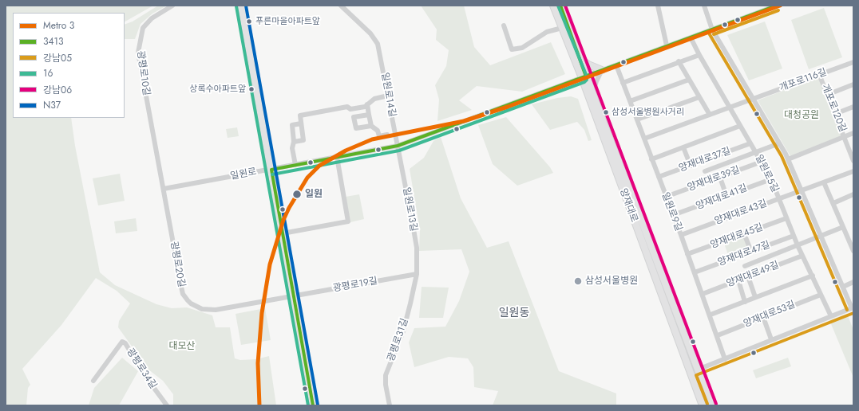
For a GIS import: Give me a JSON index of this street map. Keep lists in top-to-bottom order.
{
  "streets": {
    "main road": ["양재대로"],
    "street": [
      "광평로10길",
      "개포로116길",
      "일원로14길",
      "개포로120길",
      "양재대로37길",
      "일원로5길",
      "일원로",
      "양재대로39길",
      "양재대로41길",
      "일원로13길",
      "일원로9길",
      "양재대로43길",
      "양재대로45길",
      "양재대로47길",
      "광평로20길",
      "양재대로49길",
      "광평로19길",
      "양재대로53길",
      "광평로31길",
      "광평로34길"
    ]
  },
  "crossings": [
    ["광평로10길", "광평로20길"],
    ["개포로116길", "개포로120길"],
    ["개포로116길", "일원로5길"],
    ["개포로116길", "일원로9길"],
    ["일원로14길", "일원로"],
    ["일원로14길", "일원로13길"],
    ["양재대로37길", "일원로5길"],
    ["양재대로37길", "일원로9길"],
    ["일원로5길", "일원로"],
    ["일원로5길", "양재대로39길"],
    ["일원로5길", "양재대로41길"],
    ["일원로5길", "양재대로43길"],
    ["일원로5길", "양재대로45길"],
    ["일원로5길", "양재대로47길"],
    ["일원로5길", "양재대로49길"],
    ["일원로5길", "양재대로53길"],
    ["일원로", "양재대로"],
    ["일원로", "일원로13길"],
    ["일원로", "일원로9길"],
    ["일원로", "광평로20길"],
    ["양재대로39길", "일원로9길"],
    ["양재대로41길", "일원로9길"],
    ["일원로13길", "광평로19길"],
    ["일원로13길", "광평로31길"],
    ["일원로9길", "양재대로43길"],
    ["일원로9길", "양재대로45길"],
    ["일원로9길", "양재대로47길"],
    ["일원로9길", "양재대로49길"],
    ["일원로9길", "양재대로53길"],
    ["광평로20길", "광평로19길"],
    ["광평로19길", "광평로31길"]
  ],
  "districts": ["일원동"],
  "parks": ["대청공원", "대모산"],
  "places": [
    "푸른마을아파트앞",
    "상록수아파트앞",
    "삼성서울병원사거리",
    "일원",
    "삼성서울병원"
  ],
  "lines": [
    "metro line 3",
    "transit line 3413",
    "transit line 16",
    "transit line 강남06",
    "transit line N37",
    "transit line 강남05"
  ],
  "legend": [
    "Metro 3",
    "3413",
    "강남05",
    "16",
    "강남06",
    "N37"
  ]
}
